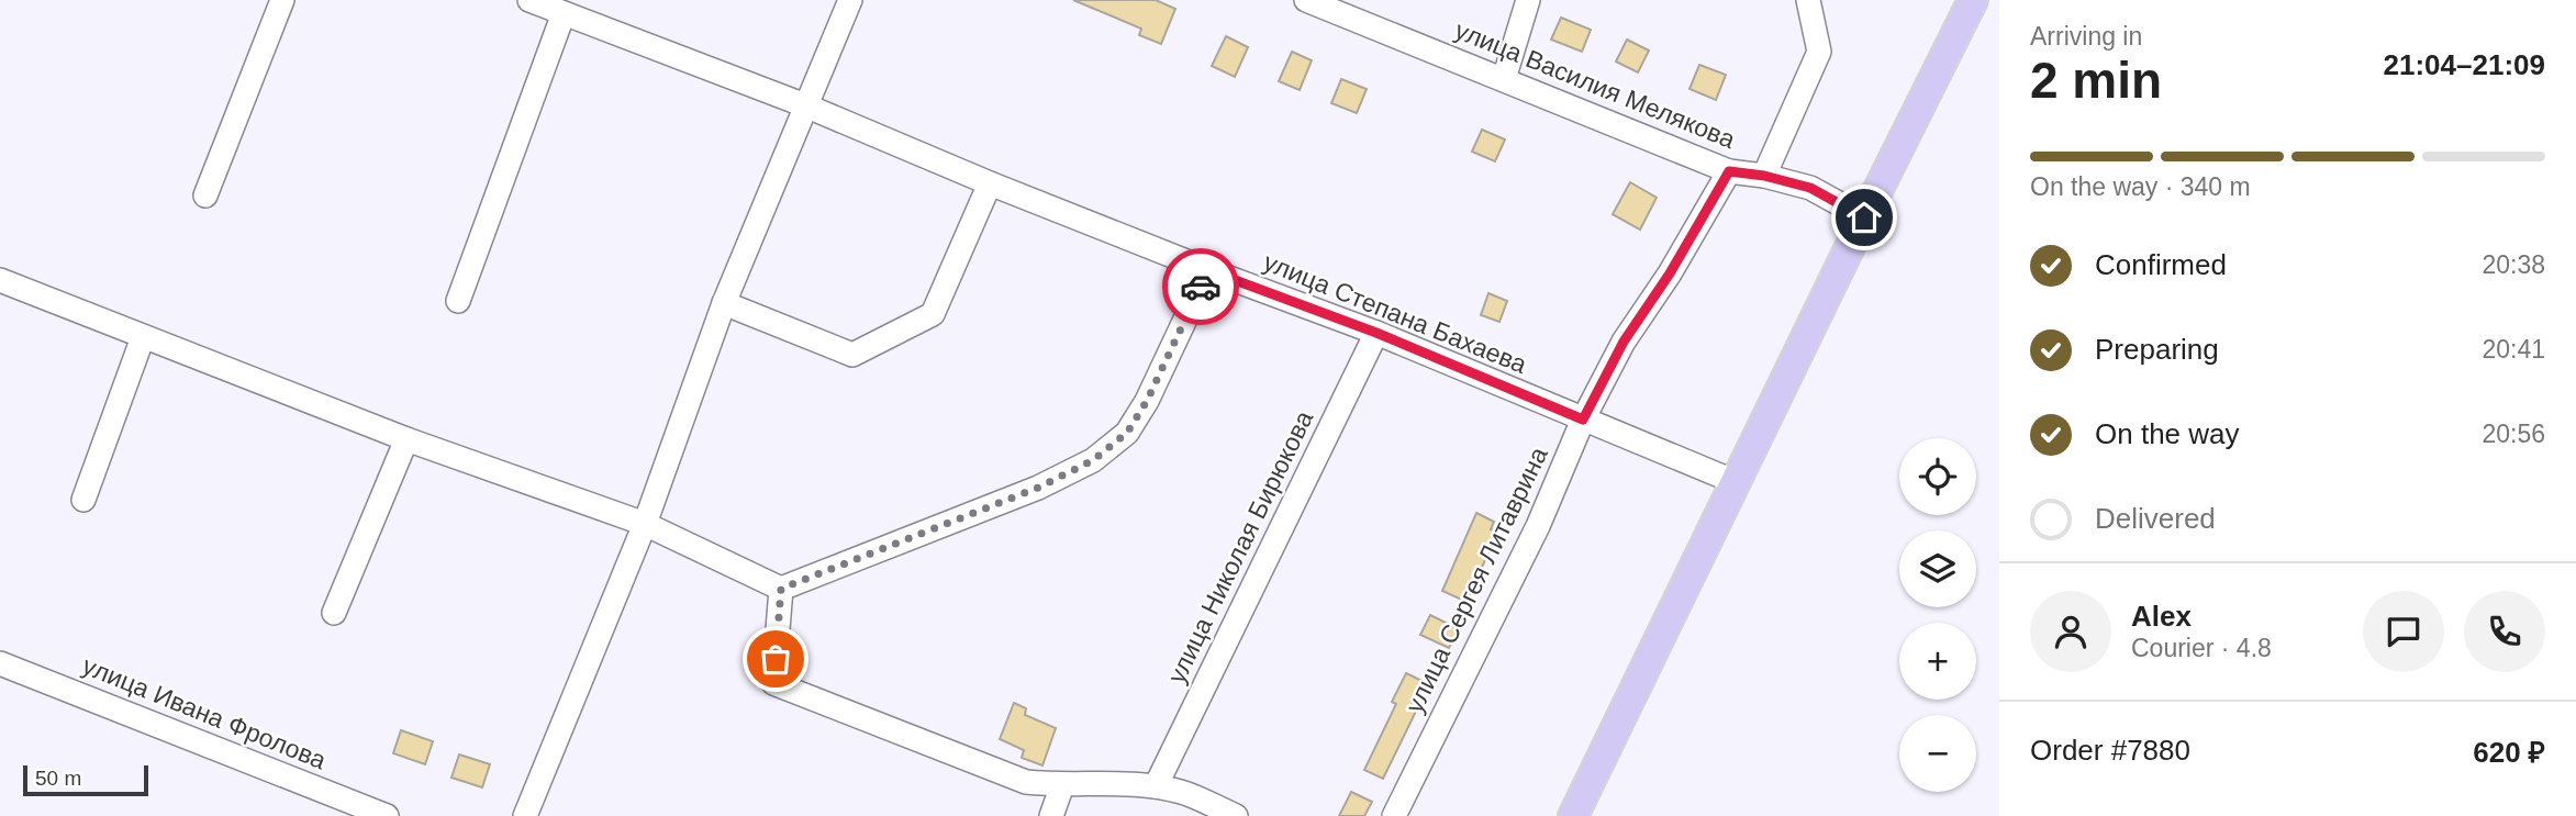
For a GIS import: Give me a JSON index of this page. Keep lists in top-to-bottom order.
{
  "streets": {
    "street": [
      "улица Василия Мелякова",
      "улица Степана Бахаева",
      "улица Николая Бирюкова",
      "улица Сергея Литаврина",
      "улица Ивана Фролова"
    ]
  },
  "crossings": [
    ["улица Василия Мелякова", "улица Сергея Литаврина"],
    ["улица Степана Бахаева", "улица Николая Бирюкова"],
    ["улица Степана Бахаева", "улица Сергея Литаврина"]
  ],
  "scale_bar": "50 m",
  "page": {
    "heading": ["2 min", "Arriving in", "21:04–21:09"],
    "panel": [
      "Alex",
      "Courier · 4.8",
      "Order #7880",
      "620 ₽"
    ],
    "bar": "On the way · 340 m",
    "list": [
      ["Confirmed", "20:38"],
      ["Preparing", "20:41"],
      ["On the way", "20:56"],
      "Delivered"
    ],
    "map_buttons": ["+", "−"],
    "scale": "50 m"
  }
}
